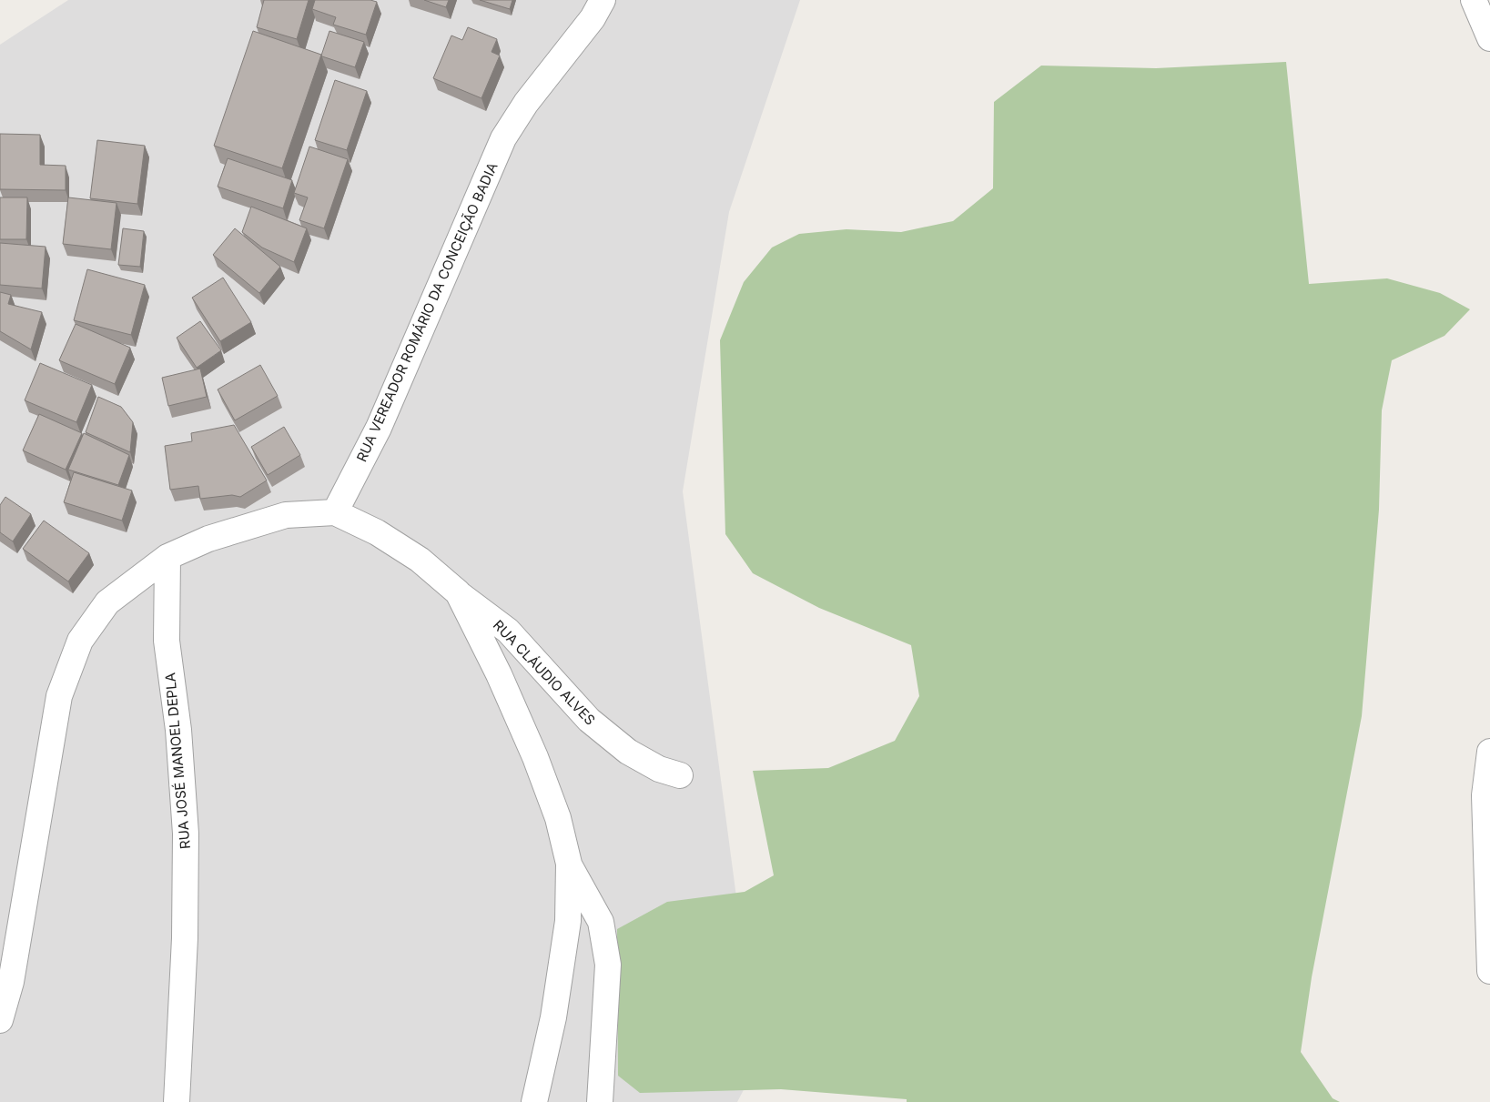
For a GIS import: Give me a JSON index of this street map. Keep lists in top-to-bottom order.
{
  "streets": {
    "street": ["RUA VEREADOR ROMÁRIO DA CONCEIÇÃO BADIA", "RUA CLÁUDIO ALVES", "RUA JOSÉ MANOEL DEPLA"]
  },
  "crossings": [
    ["RUA VEREADOR ROMÁRIO DA CONCEIÇÃO BADIA", "RUA CLÁUDIO ALVES"]
  ]
}
